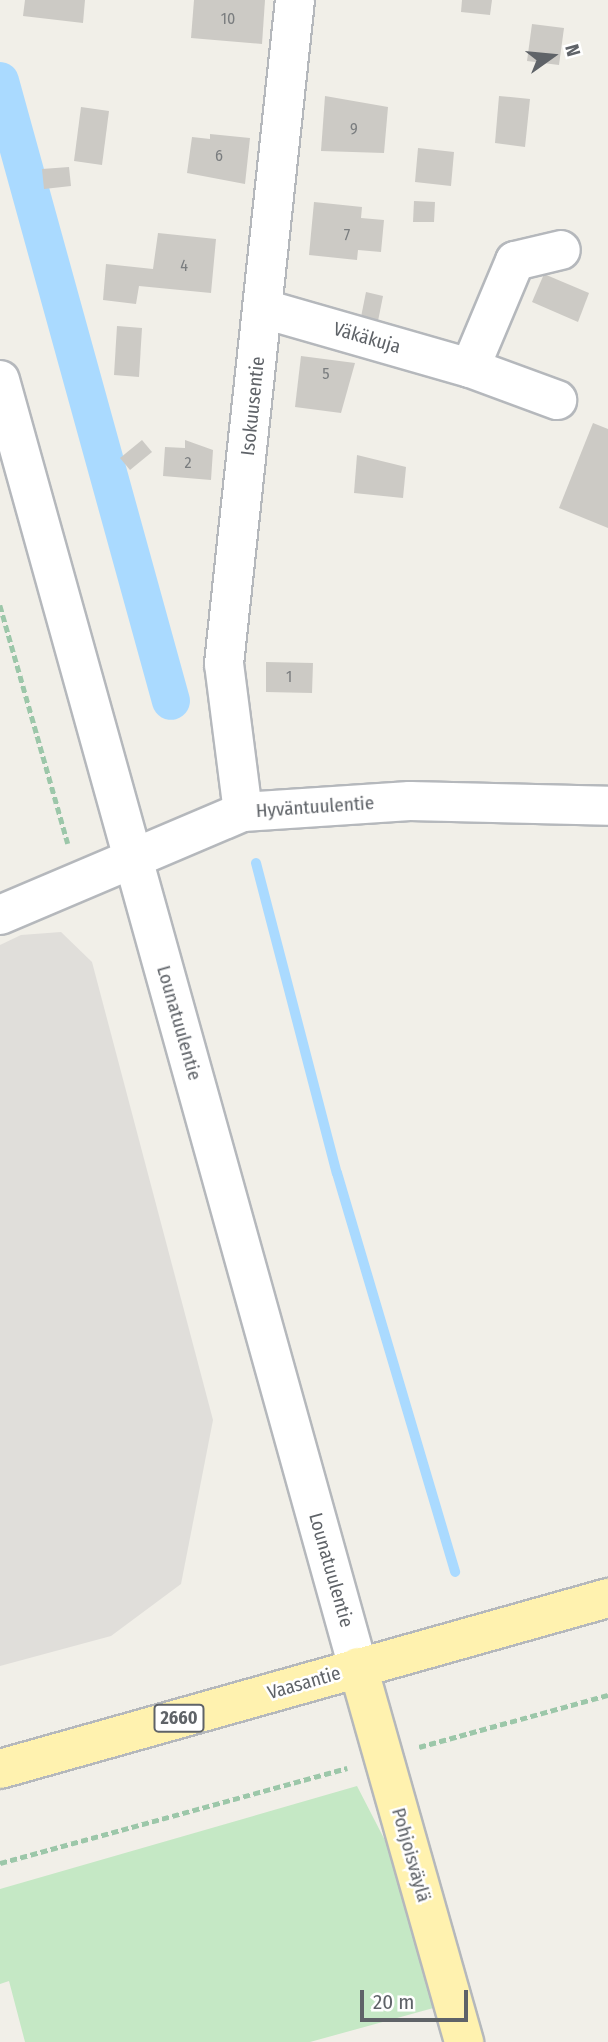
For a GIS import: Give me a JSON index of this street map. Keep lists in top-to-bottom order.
{
  "streets": {
    "main road": ["Vaasantie", "2660", "Pohjoisväylä"],
    "street": [
      "Väkäkuja",
      "Isokuusentie",
      "Hyväntuulentie",
      "Lounatuulentie"
    ]
  },
  "crossings": [
    ["Väkäkuja", "Isokuusentie"],
    ["Isokuusentie", "Hyväntuulentie"],
    ["Hyväntuulentie", "Lounatuulentie"],
    ["Lounatuulentie", "Vaasantie"],
    ["Lounatuulentie", "Pohjoisväylä"],
    ["Vaasantie", "Pohjoisväylä"]
  ],
  "house_numbers": [
    "10",
    "9",
    "6",
    "7",
    "4",
    "5",
    "2",
    "1"
  ],
  "scale_bar": "20 m",
  "north": "right"
}
